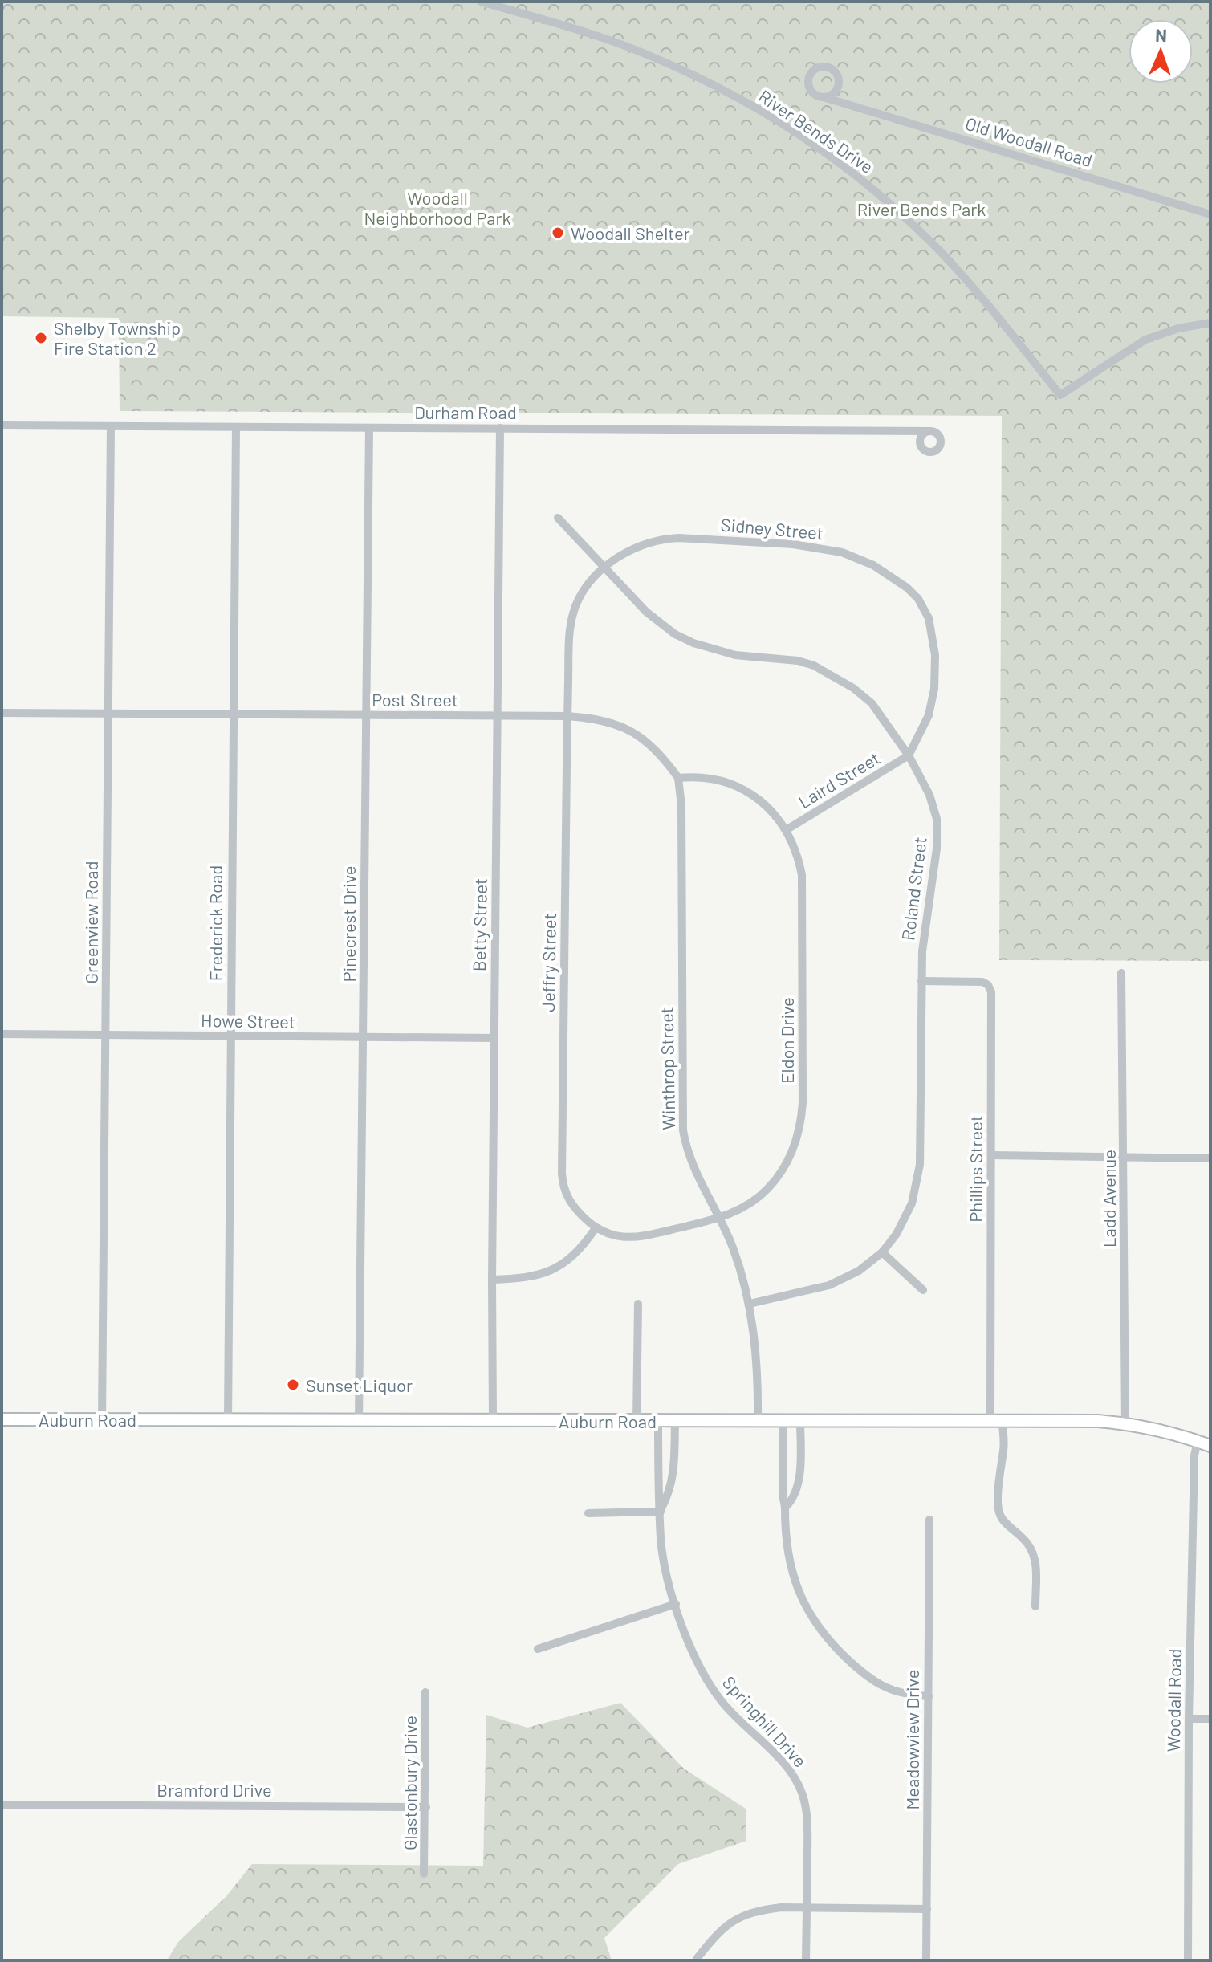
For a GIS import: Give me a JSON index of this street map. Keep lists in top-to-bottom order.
{
  "streets": {
    "main road": ["Auburn Road"],
    "street": [
      "River Bends Drive",
      "Old Woodall Road",
      "Durham Road",
      "Sidney Street",
      "Post Street",
      "Laird Street",
      "Roland Street",
      "Greenview Road",
      "Frederick Road",
      "Pinecrest Drive",
      "Betty Street",
      "Jeffry Street",
      "Howe Street",
      "Eldon Drive",
      "Winthrop Street",
      "Phillips Street",
      "Ladd Avenue",
      "Woodall Road",
      "Springhill Drive",
      "Meadowview Drive",
      "Glastonbury Drive",
      "Bramford Drive"
    ]
  },
  "crossings": [
    ["Durham Road", "Greenview Road"],
    ["Durham Road", "Frederick Road"],
    ["Durham Road", "Pinecrest Drive"],
    ["Durham Road", "Betty Street"],
    ["Sidney Street", "Laird Street"],
    ["Sidney Street", "Roland Street"],
    ["Sidney Street", "Jeffry Street"],
    ["Post Street", "Greenview Road"],
    ["Post Street", "Frederick Road"],
    ["Post Street", "Pinecrest Drive"],
    ["Post Street", "Betty Street"],
    ["Post Street", "Jeffry Street"],
    ["Post Street", "Winthrop Street"],
    ["Laird Street", "Roland Street"],
    ["Laird Street", "Eldon Drive"],
    ["Roland Street", "Jeffry Street"],
    ["Roland Street", "Winthrop Street"],
    ["Roland Street", "Phillips Street"],
    ["Greenview Road", "Howe Street"],
    ["Greenview Road", "Auburn Road"],
    ["Frederick Road", "Howe Street"],
    ["Frederick Road", "Auburn Road"],
    ["Pinecrest Drive", "Howe Street"],
    ["Pinecrest Drive", "Auburn Road"],
    ["Betty Street", "Howe Street"],
    ["Betty Street", "Auburn Road"],
    ["Eldon Drive", "Winthrop Street"],
    ["Winthrop Street", "Auburn Road"],
    ["Phillips Street", "Auburn Road"],
    ["Ladd Avenue", "Auburn Road"],
    ["Auburn Road", "Woodall Road"],
    ["Auburn Road", "Springhill Drive"],
    ["Glastonbury Drive", "Bramford Drive"]
  ],
  "parks": ["Woodall Neighborhood Park", "River Bends Park"],
  "places": ["Woodall Shelter", "Shelby Township Fire Station 2", "Sunset Liquor"],
  "north": "top"
}
